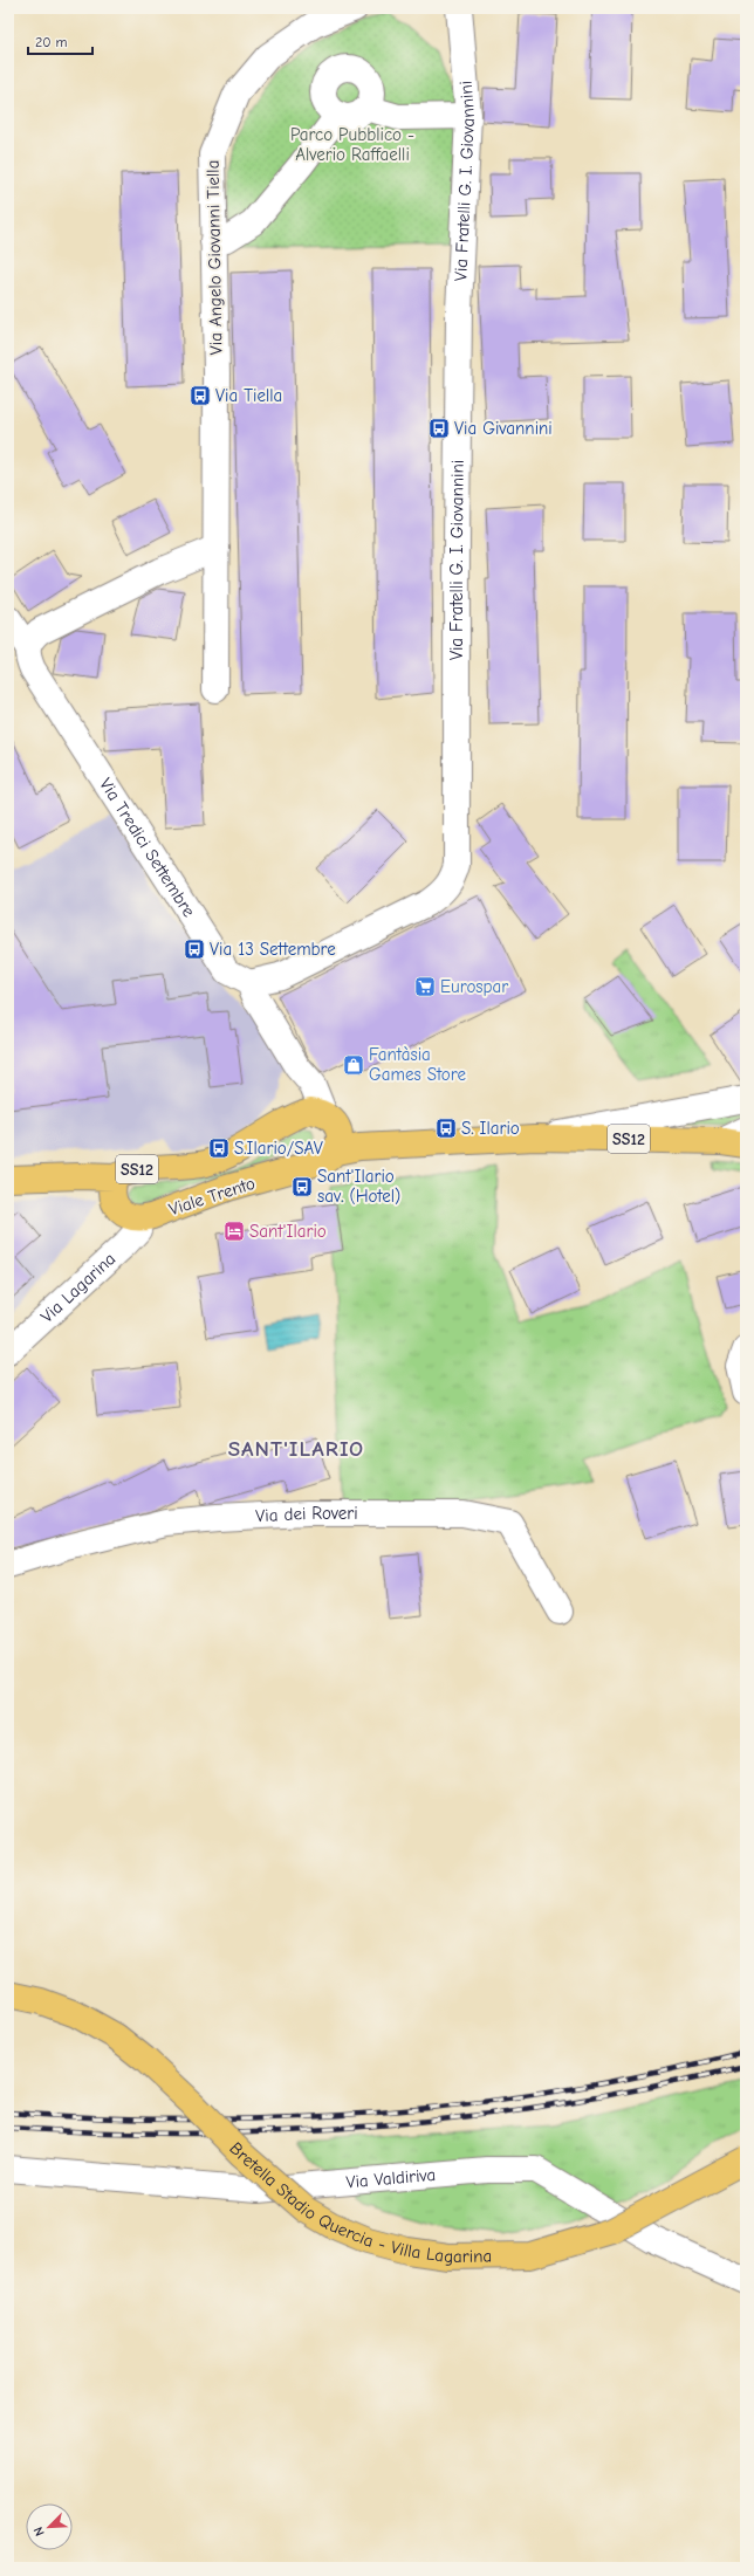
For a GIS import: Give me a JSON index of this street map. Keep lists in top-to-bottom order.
{
  "streets": {
    "main road": ["SS12", "Viale Trento", "Bretella Stadio Quercia - Villa Lagarina"],
    "street": [
      "Via Fratelli G. I. Giovannini",
      "Via Angelo Giovanni Tiella",
      "Via Tredici Settembre",
      "Via Lagarina",
      "Via dei Roveri",
      "Via Valdiriva"
    ]
  },
  "crossings": [
    ["Via Fratelli G. I. Giovannini", "Via Tredici Settembre"],
    ["SS12", "Viale Trento"],
    ["SS12", "Via Lagarina"],
    ["Viale Trento", "Via Lagarina"]
  ],
  "districts": ["SANT'ILARIO"],
  "parks": ["Parco Pubblico - Alverio Raffaelli"],
  "places": {
    "bus stop": [
      "Via Tiella",
      "Via Givannini",
      "Via 13 Settembre",
      "S. Ilario",
      "S.Ilario/SAV",
      "Sant'Ilario sav. (Hotel)"
    ],
    "supermarket": ["Eurospar"],
    "shop": ["Fantàsia Games Store"],
    "hotel": ["Sant'Ilario"]
  },
  "scale_bar": "20 m",
  "north": "bottom left"
}
